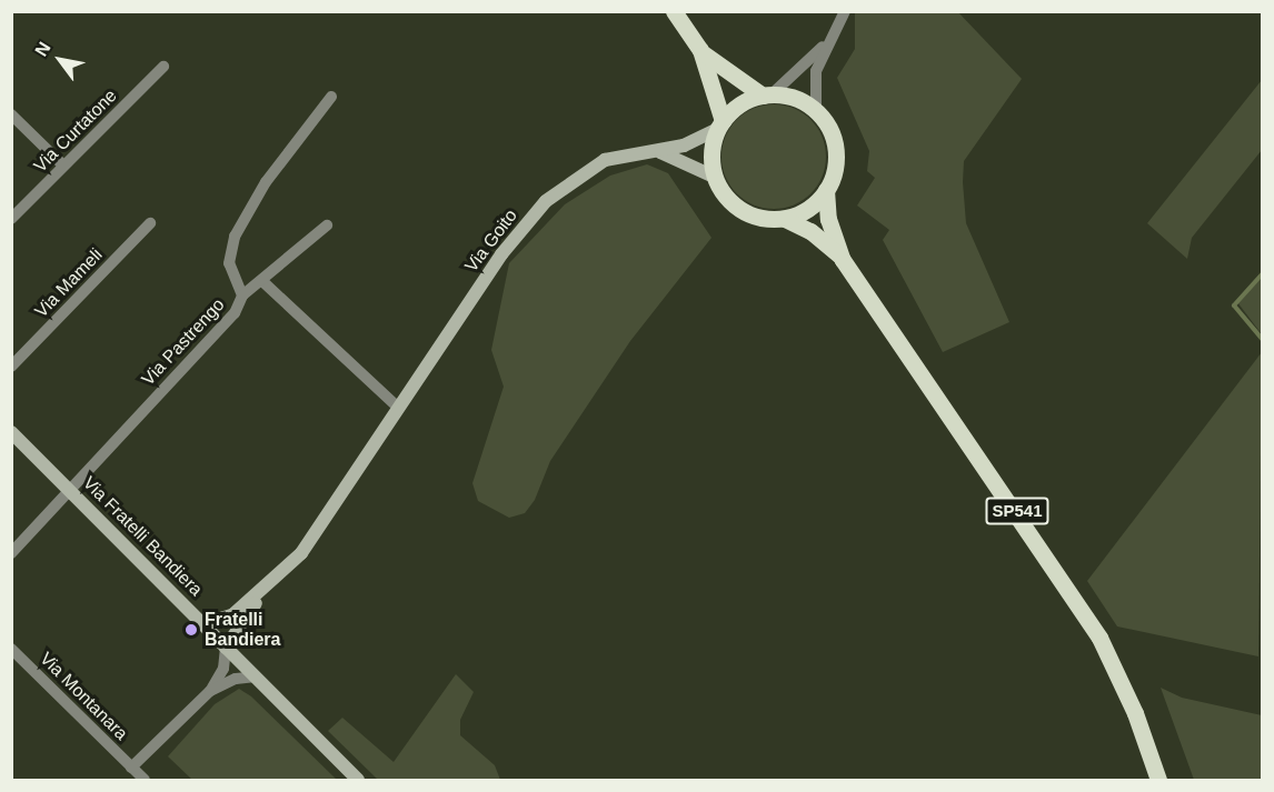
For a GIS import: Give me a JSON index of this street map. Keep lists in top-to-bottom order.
{
  "streets": {
    "main road": ["SP541"],
    "street": [
      "Via Curtatone",
      "Via Goito",
      "Via Mameli",
      "Via Pastrengo",
      "Via Fratelli Bandiera",
      "Via Montanara"
    ]
  },
  "crossings": [
    ["Via Goito", "SP541"],
    ["Via Goito", "Via Fratelli Bandiera"],
    ["Via Goito", "Via Montanara"],
    ["Via Pastrengo", "Via Fratelli Bandiera"],
    ["Via Fratelli Bandiera", "Via Montanara"]
  ],
  "places": ["Fratelli Bandiera"],
  "north": "top left"
}
